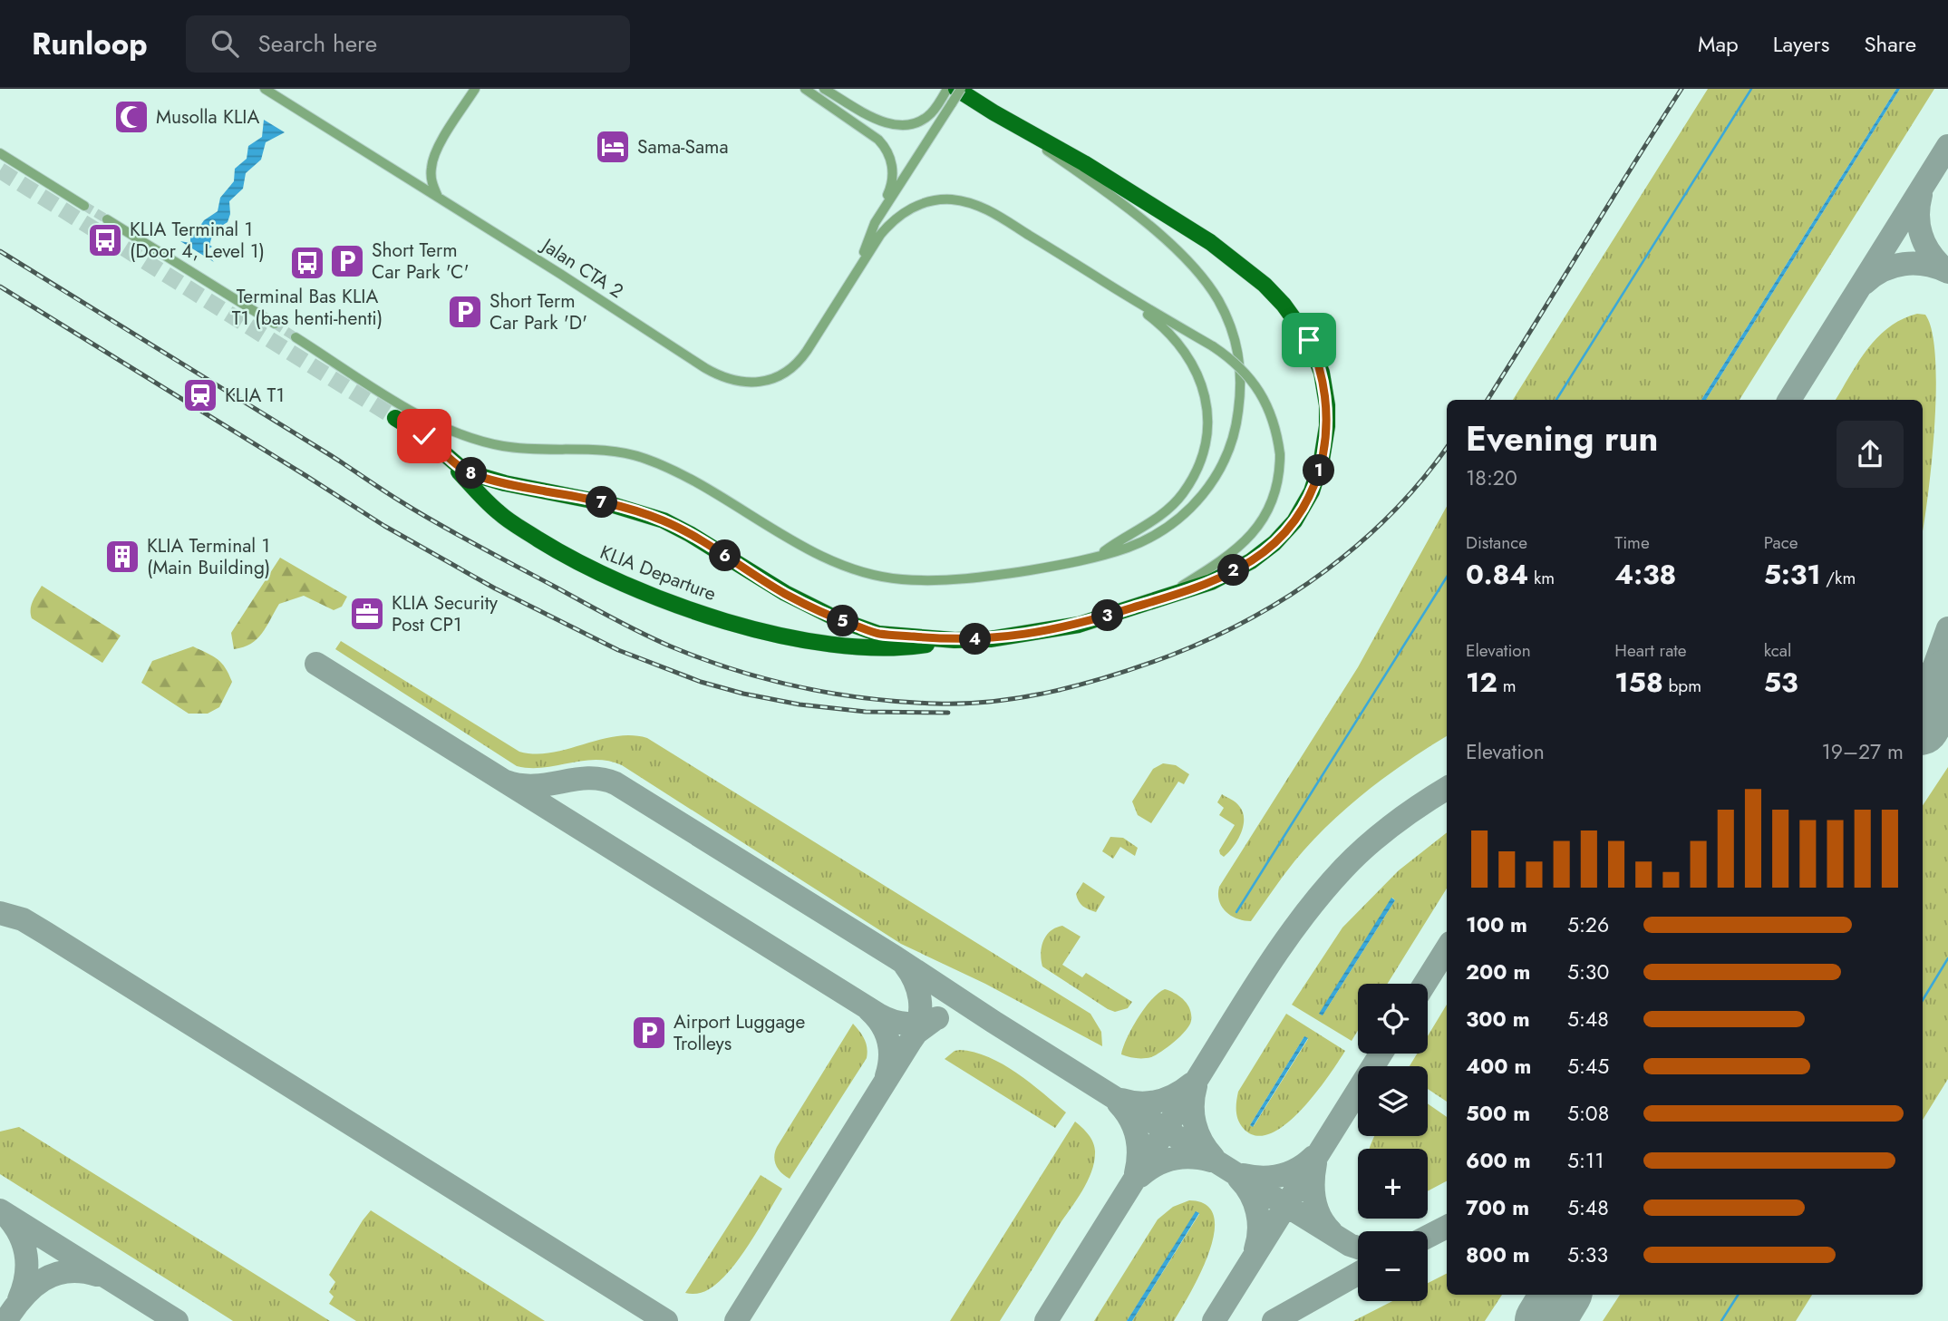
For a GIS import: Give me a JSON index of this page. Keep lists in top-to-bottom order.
{
  "streets": {
    "main road": ["KLIA Departure"],
    "street": ["Jalan CTA 2"]
  },
  "places": {
    "mosque": ["Musolla KLIA"],
    "hotel": ["Sama-Sama"],
    "bus stop": ["KLIA Terminal 1 (Door 4, Level 1)", "Terminal Bas KLIA T1 (bas henti-henti)"],
    "parking": ["Short Term Car Park 'C'", "Short Term Car Park 'D'", "Airport Luggage Trolleys"],
    "station": ["KLIA T1"],
    "building": ["KLIA Terminal 1 (Main Building)"],
    "office": ["KLIA Security Post CP1"]
  },
  "page": {
    "header": "Runloop",
    "search": "Search here",
    "nav": ["Map", "Layers", "Share"],
    "heading": ["Evening run", "18:20"],
    "pins": [
      "1",
      "8",
      "7",
      "6",
      "2",
      "3",
      "5",
      "4"
    ],
    "stats": [
      ["Distance", "0.84 km"],
      ["Time", "4:38"],
      ["Pace", "5:31 /km"],
      ["Elevation", "12 m"],
      ["Heart rate", "158 bpm"],
      ["kcal", "53"]
    ],
    "chart": ["Elevation", "19–27 m"],
    "list": [
      {
        "name": "100 m",
        "note": "5:26"
      },
      {
        "name": "200 m",
        "note": "5:30"
      },
      {
        "name": "300 m",
        "note": "5:48"
      },
      {
        "name": "400 m",
        "note": "5:45"
      },
      {
        "name": "500 m",
        "note": "5:08"
      },
      {
        "name": "600 m",
        "note": "5:11"
      },
      {
        "name": "700 m",
        "note": "5:48"
      },
      {
        "name": "800 m",
        "note": "5:33"
      }
    ],
    "map_buttons": ["+", "−"]
  }
}
